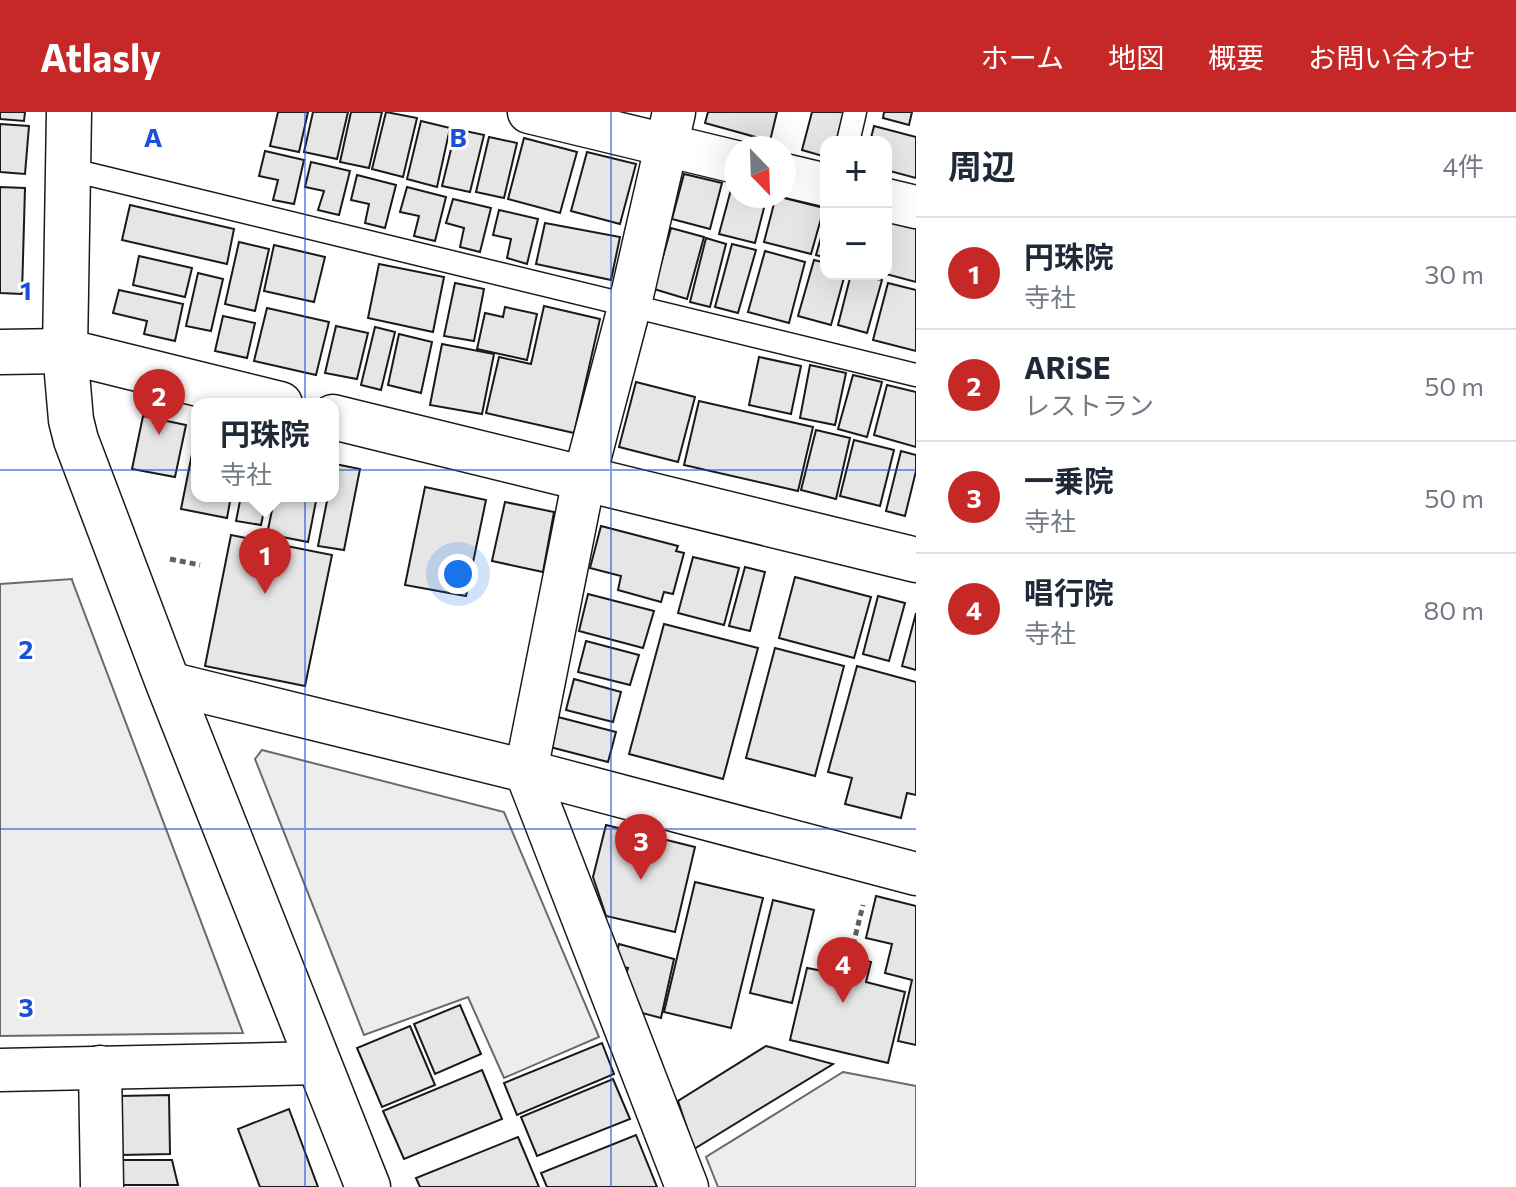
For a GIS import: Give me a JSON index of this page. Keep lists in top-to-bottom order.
{
  "north": "bottom right",
  "page": {
    "header": "Atlasly",
    "nav": [
      "ホーム",
      "地図",
      "概要",
      "お問い合わせ"
    ],
    "heading": ["周辺", "4件"],
    "map_buttons": ["+", "−"],
    "list": [
      {
        "mark": "1",
        "name": "円珠院",
        "note": "寺社",
        "value": "30 m"
      },
      {
        "mark": "2",
        "name": "ARiSE",
        "note": "レストラン",
        "value": "50 m"
      },
      {
        "mark": "3",
        "name": "一乗院",
        "note": "寺社",
        "value": "50 m"
      },
      {
        "mark": "4",
        "name": "唱行院",
        "note": "寺社",
        "value": "80 m"
      }
    ],
    "pins": [
      "2",
      "1",
      "3",
      "4"
    ],
    "popup": ["円珠院", "寺社"]
  },
  "grid": {
    "columns": ["A", "B"],
    "rows": ["1", "2", "3"]
  }
}
